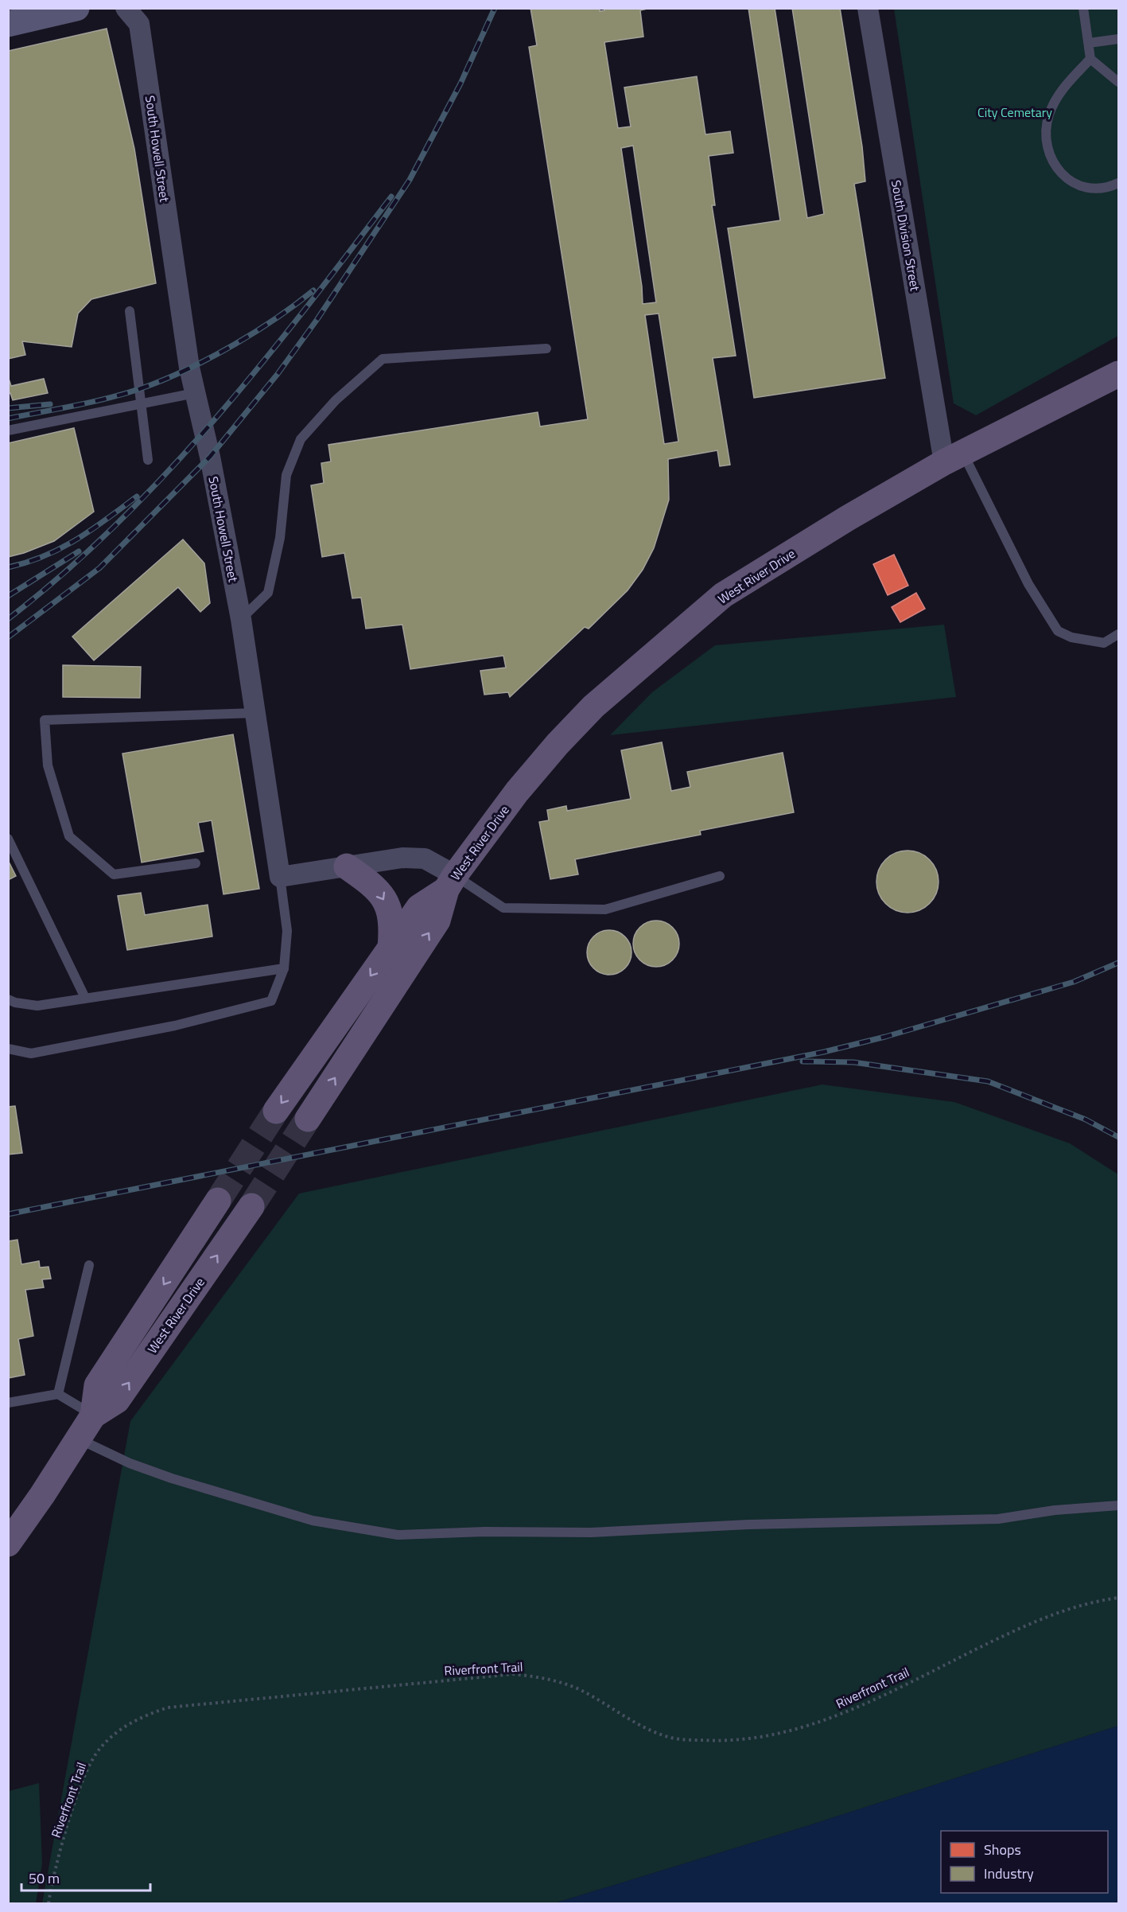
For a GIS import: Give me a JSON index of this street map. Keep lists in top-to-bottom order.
{
  "streets": {
    "main road": ["West River Drive"],
    "street": ["South Howell Street", "South Division Street"],
    "path": ["Riverfront Trail"]
  },
  "crossings": [
    ["South Division Street", "West River Drive"]
  ],
  "parks": ["City Cemetary"],
  "legend": ["Shops", "Industry"],
  "scale_bar": "50 m"
}
